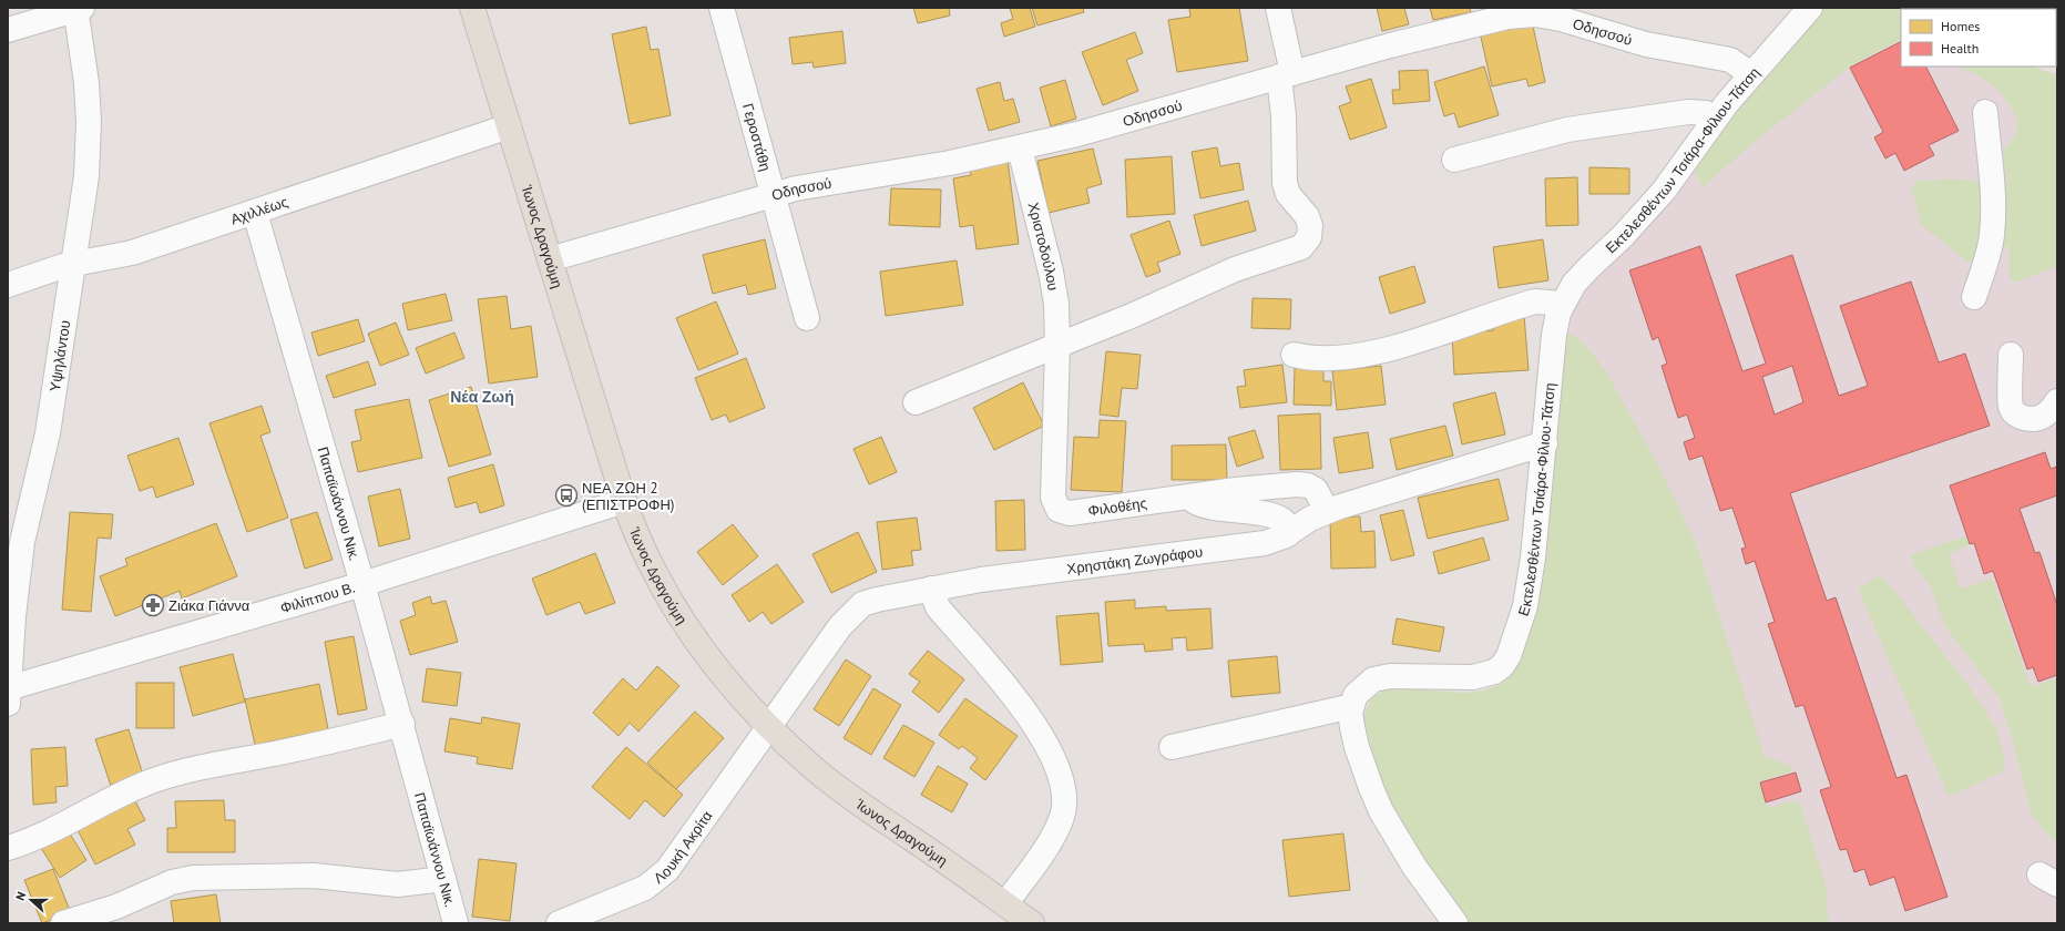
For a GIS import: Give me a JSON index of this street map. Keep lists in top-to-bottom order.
{
  "streets": {
    "main road": ["Ίωνος Δραγούμη"],
    "street": [
      "Οδησσού",
      "Γεροστάθη",
      "Εκτελεσθέντων Τσιάρα-Φίλιου-Τάτση",
      "Αχιλλέως",
      "Χριστοδούλου",
      "Υψηλάντου",
      "Παπαϊωάννου Νικ.",
      "Φιλοθέης",
      "Χρηστάκη Ζωγράφου",
      "Φιλίππου Β.",
      "Λουκή Ακρίτα"
    ]
  },
  "crossings": [
    ["Οδησσού", "Γεροστάθη"],
    ["Οδησσού", "Εκτελεσθέντων Τσιάρα-Φίλιου-Τάτση"],
    ["Οδησσού", "Ίωνος Δραγούμη"],
    ["Οδησσού", "Χριστοδούλου"],
    ["Εκτελεσθέντων Τσιάρα-Φίλιου-Τάτση", "Χρηστάκη Ζωγράφου"],
    ["Αχιλλέως", "Ίωνος Δραγούμη"],
    ["Αχιλλέως", "Υψηλάντου"],
    ["Αχιλλέως", "Παπαϊωάννου Νικ."],
    ["Ίωνος Δραγούμη", "Χρηστάκη Ζωγράφου"],
    ["Ίωνος Δραγούμη", "Φιλίππου Β."],
    ["Ίωνος Δραγούμη", "Λουκή Ακρίτα"],
    ["Χριστοδούλου", "Φιλοθέης"],
    ["Υψηλάντου", "Φιλίππου Β."],
    ["Παπαϊωάννου Νικ.", "Φιλίππου Β."],
    ["Φιλοθέης", "Χρηστάκη Ζωγράφου"],
    ["Χρηστάκη Ζωγράφου", "Λουκή Ακρίτα"]
  ],
  "districts": ["Νέα Ζωή"],
  "places": {
    "bus stop": ["ΝΕΑ ΖΩΗ 2 (ΕΠΙΣΤΡΟΦΗ)"],
    "pharmacy": ["Ζιάκα Γιάννα"]
  },
  "legend": ["Homes", "Health"],
  "north": "left"
}
